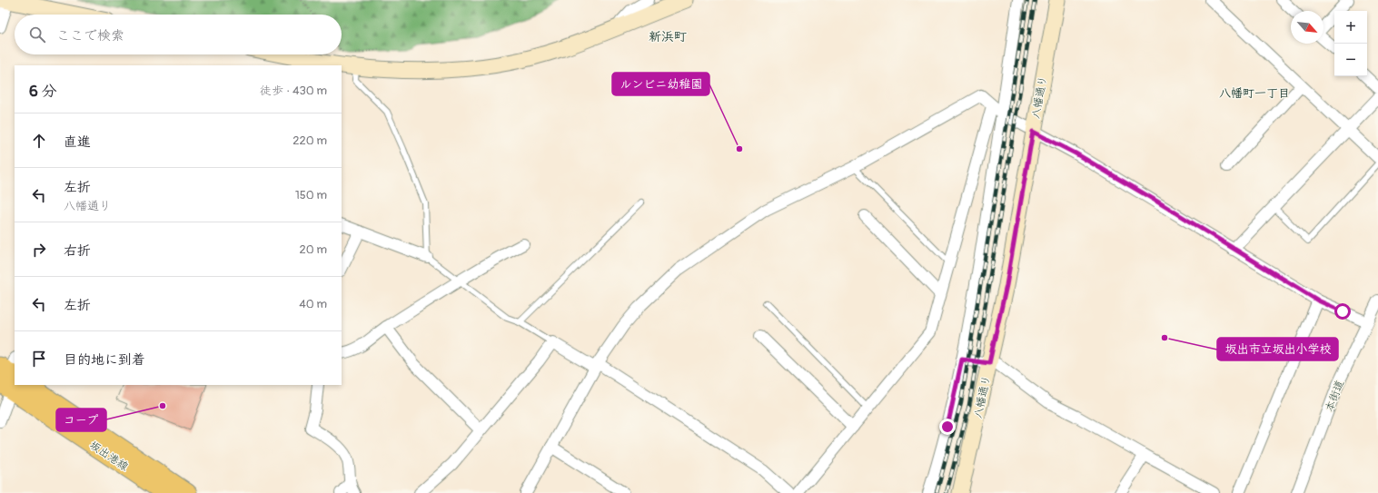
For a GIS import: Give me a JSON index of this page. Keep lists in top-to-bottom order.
{
  "streets": {
    "main road": ["坂出港線"],
    "street": ["八幡通り", "本街道"]
  },
  "districts": ["新浜町", "八幡町一丁目"],
  "places": ["ルンビニ幼稚園", "坂出市立坂出小学校", "コープ"],
  "north": "bottom right",
  "page": {
    "map_buttons": ["+", "−"],
    "search": "ここで検索",
    "heading": ["6 分", "徒歩 · 430 m"],
    "list": [
      ["直進", "220 m"],
      ["左折", "八幡通り", "150 m"],
      ["右折", "20 m"],
      ["左折", "40 m"],
      "目的地に到着"
    ]
  }
}
